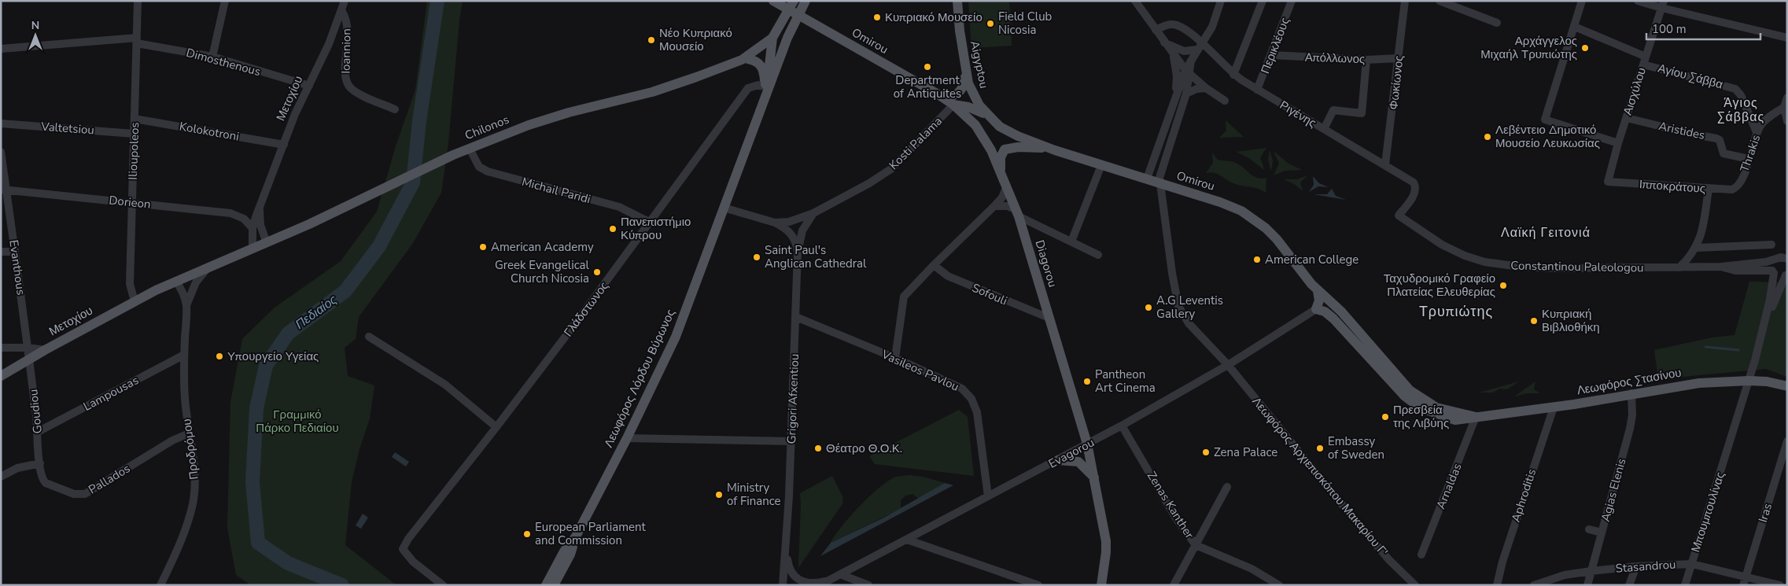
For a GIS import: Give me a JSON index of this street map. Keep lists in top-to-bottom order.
{
  "streets": {
    "main road": [
      "Omirou",
      "Aigyptou",
      "Μετοχίου",
      "Chilonos",
      "Diagorou",
      "Λεωφόρος Λόρδου Βύρωνος",
      "Λεωφόρος Στασίνου"
    ],
    "street": [
      "Περικλέους",
      "Ioannion",
      "Απόλλωνος",
      "Dimosthenous",
      "Αγίου Σάββα",
      "Φωκίωνος",
      "Αισχύλου",
      "Ριγένης",
      "Valtetsiou",
      "Aristides",
      "Kolokotroni",
      "Kosti Palama",
      "Ilioupoleos",
      "Thrakis",
      "Ιπποκράτους",
      "Michail Paridi",
      "Dorieon",
      "Constantinou Paleologou",
      "Evanthous",
      "Sofouli",
      "Γλάδστωνος",
      "Vasileos Pavlou",
      "Lampousas",
      "Grigori Afxentiou",
      "Goudiou",
      "Προδρόμου",
      "Evagorou",
      "Λεωφόρος Αρχιεπισκόπου Μακαρίου Γ'",
      "Pallados",
      "Arnaldas",
      "Agias Elenis",
      "Aphroditis",
      "Zenas Kanther",
      "Μπουμπουλίνας",
      "Iras",
      "Stasandrou"
    ]
  },
  "crossings": [
    ["Omirou", "Aigyptou"],
    ["Omirou", "Kosti Palama"],
    ["Omirou", "Diagorou"],
    ["Omirou", "Λεωφόρος Λόρδου Βύρωνος"],
    ["Omirou", "Λεωφόρος Στασίνου"],
    ["Omirou", "Λεωφόρος Αρχιεπισκόπου Μακαρίου Γ'"],
    ["Περικλέους", "Απόλλωνος"],
    ["Περικλέους", "Ριγένης"],
    ["Ioannion", "Μετοχίου"],
    ["Απόλλωνος", "Φωκίωνος"],
    ["Dimosthenous", "Μετοχίου"],
    ["Dimosthenous", "Ilioupoleos"],
    ["Αγίου Σάββα", "Αισχύλου"],
    ["Αγίου Σάββα", "Thrakis"],
    ["Φωκίωνος", "Ριγένης"],
    ["Αισχύλου", "Aristides"],
    ["Αισχύλου", "Ιπποκράτους"],
    ["Μετοχίου", "Chilonos"],
    ["Μετοχίου", "Kolokotroni"],
    ["Μετοχίου", "Ilioupoleos"],
    ["Μετοχίου", "Dorieon"],
    ["Μετοχίου", "Evanthous"],
    ["Μετοχίου", "Goudiou"],
    ["Μετοχίου", "Προδρόμου"],
    ["Ριγένης", "Constantinou Paleologou"],
    ["Chilonos", "Michail Paridi"],
    ["Chilonos", "Λεωφόρος Λόρδου Βύρωνος"],
    ["Valtetsiou", "Ilioupoleos"],
    ["Aristides", "Thrakis"],
    ["Kolokotroni", "Ilioupoleos"],
    ["Kosti Palama", "Diagorou"],
    ["Kosti Palama", "Λεωφόρος Λόρδου Βύρωνος"],
    ["Kosti Palama", "Grigori Afxentiou"],
    ["Ilioupoleos", "Dorieon"],
    ["Thrakis", "Ιπποκράτους"],
    ["Michail Paridi", "Γλάδστωνος"],
    ["Dorieon", "Evanthous"],
    ["Diagorou", "Sofouli"],
    ["Diagorou", "Evagorou"],
    ["Evanthous", "Goudiou"],
    ["Γλάδστωνος", "Λεωφόρος Λόρδου Βύρωνος"],
    ["Vasileos Pavlou", "Grigori Afxentiou"],
    ["Vasileos Pavlou", "Evagorou"],
    ["Λεωφόρος Στασίνου", "Evagorou"],
    ["Λεωφόρος Στασίνου", "Arnaldas"],
    ["Λεωφόρος Στασίνου", "Agias Elenis"],
    ["Λεωφόρος Στασίνου", "Aphroditis"],
    ["Λεωφόρος Στασίνου", "Μπουμπουλίνας"],
    ["Lampousas", "Goudiou"],
    ["Lampousas", "Προδρόμου"],
    ["Grigori Afxentiou", "Evagorou"],
    ["Goudiou", "Pallados"],
    ["Προδρόμου", "Pallados"],
    ["Evagorou", "Λεωφόρος Αρχιεπισκόπου Μακαρίου Γ'"],
    ["Evagorou", "Zenas Kanther"],
    ["Agias Elenis", "Stasandrou"],
    ["Μπουμπουλίνας", "Stasandrou"],
    ["Iras", "Stasandrou"]
  ],
  "districts": ["Άγιος Σάββας", "Λαϊκή Γειτονιά", "Τρυπιώτης"],
  "water": ["Πεδιαίος"],
  "parks": ["Γραμμικό Πάρκο Πεδιαίου"],
  "places": [
    "Κυπριακό Μουσείο",
    "Field Club Nicosia",
    "Νέο Κυπριακό Μουσείο",
    "Αρχάγγελος Μιχαήλ Τρυπιώτης",
    "Department of Antiquites",
    "Λεβέντειο Δημοτικό Μουσείο Λευκωσίας",
    "Πανεπιστήμιο Κύπρου",
    "American Academy",
    "Saint Paul's Anglican Cathedral",
    "American College",
    "Greek Evangelical Church Nicosia",
    "Ταχυδρομικό Γραφείο Πλατείας Ελευθερίας",
    "A.G Leventis Gallery",
    "Κυπριακή Βιβλιοθήκη",
    "Υπουργείο Υγείας",
    "Pantheon Art Cinema",
    "Πρεσβεία της Λιβύης",
    "Θέατρο Θ.Ο.Κ.",
    "Embassy of Sweden",
    "Zena Palace",
    "Ministry of Finance",
    "European Parliament and Commission"
  ],
  "scale_bar": "100 m",
  "north": "top"
}
